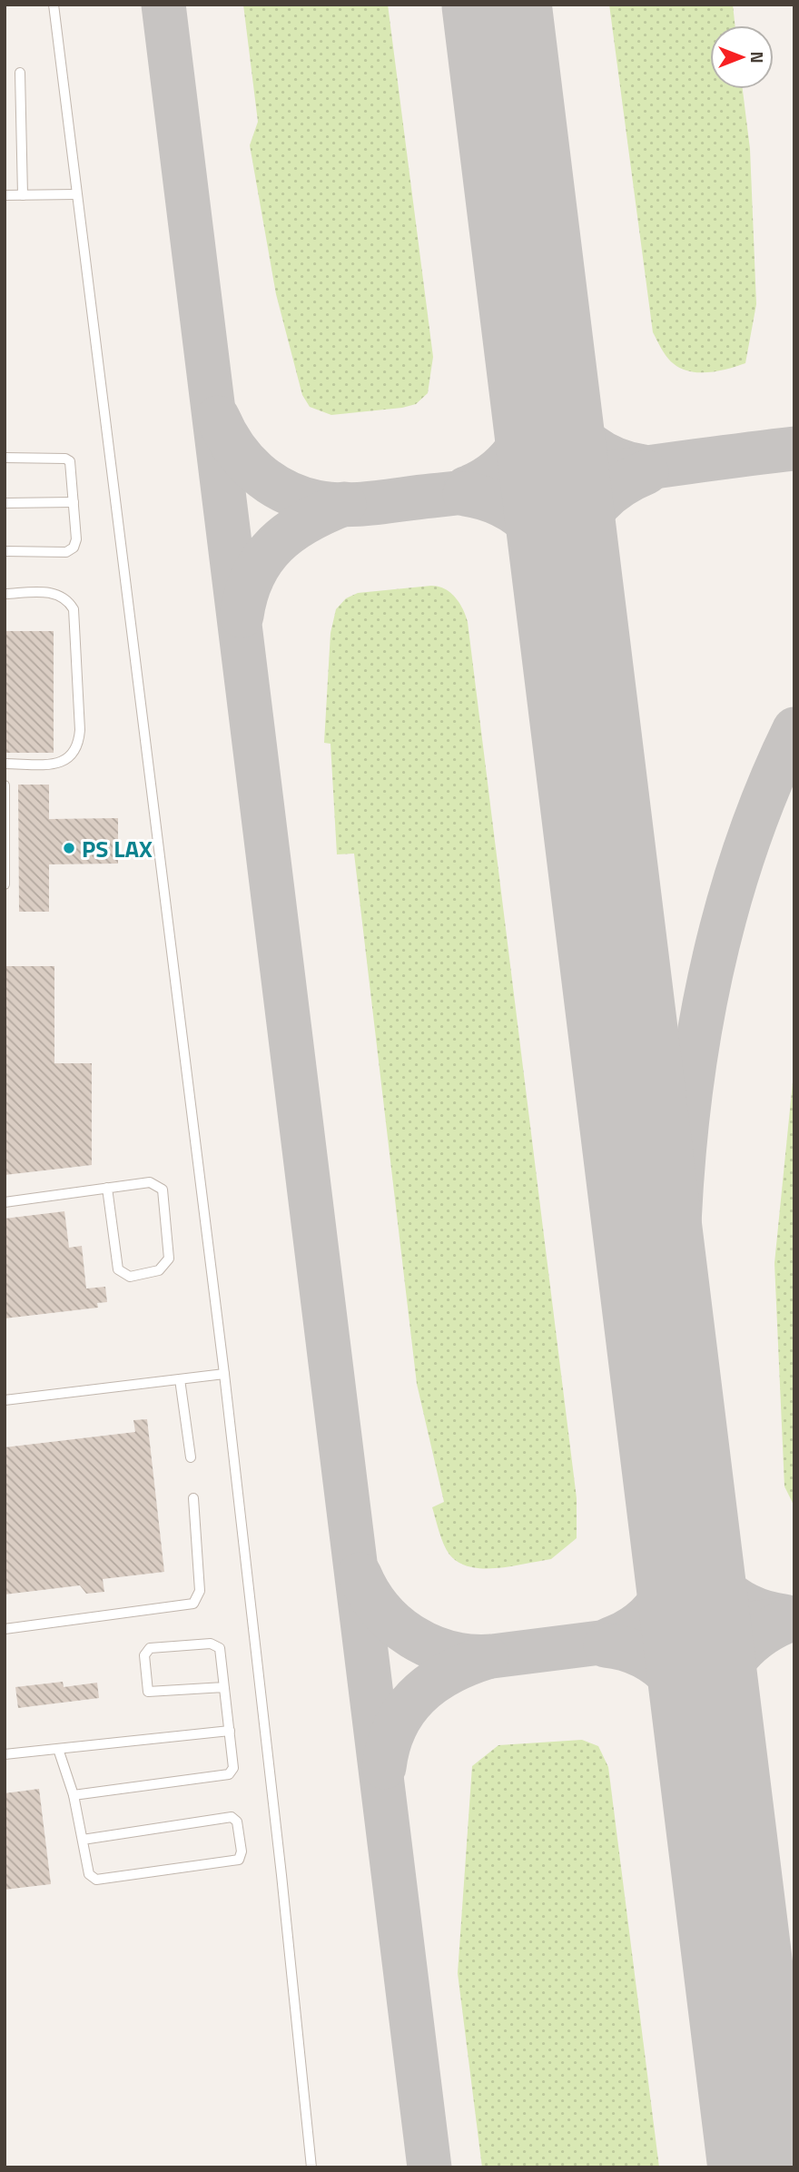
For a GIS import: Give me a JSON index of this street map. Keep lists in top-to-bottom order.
{
  "places": ["PS LAX"],
  "north": "right"
}
